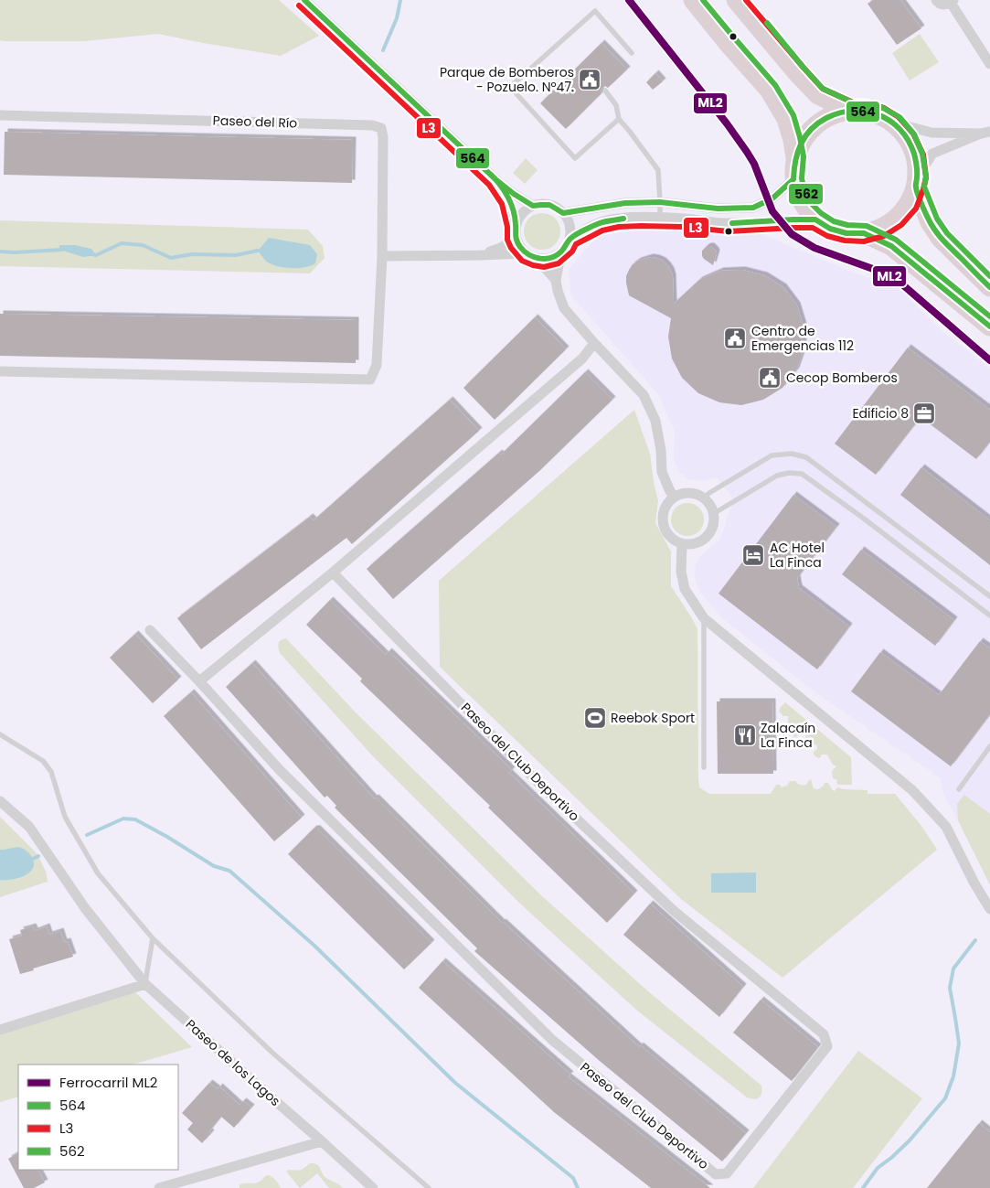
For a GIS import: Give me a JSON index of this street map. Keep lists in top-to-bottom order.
{
  "streets": {
    "street": ["Paseo del Río", "Paseo del Club Deportivo", "Paseo de los Lagos"]
  },
  "places": {
    "public building": ["Parque de Bomberos - Pozuelo. Nº47.", "Centro de Emergencias 112", "Cecop Bomberos"],
    "office": ["Edificio 8"],
    "hotel": ["AC Hotel La Finca"],
    "sports": ["Reebok Sport"],
    "restaurant": ["Zalacaín La Finca"]
  },
  "lines": [
    "rail line ML2",
    "transit line 564",
    "transit line L3",
    "transit line 562"
  ],
  "legend": [
    "Ferrocarril ML2",
    "564",
    "L3",
    "562"
  ]
}
